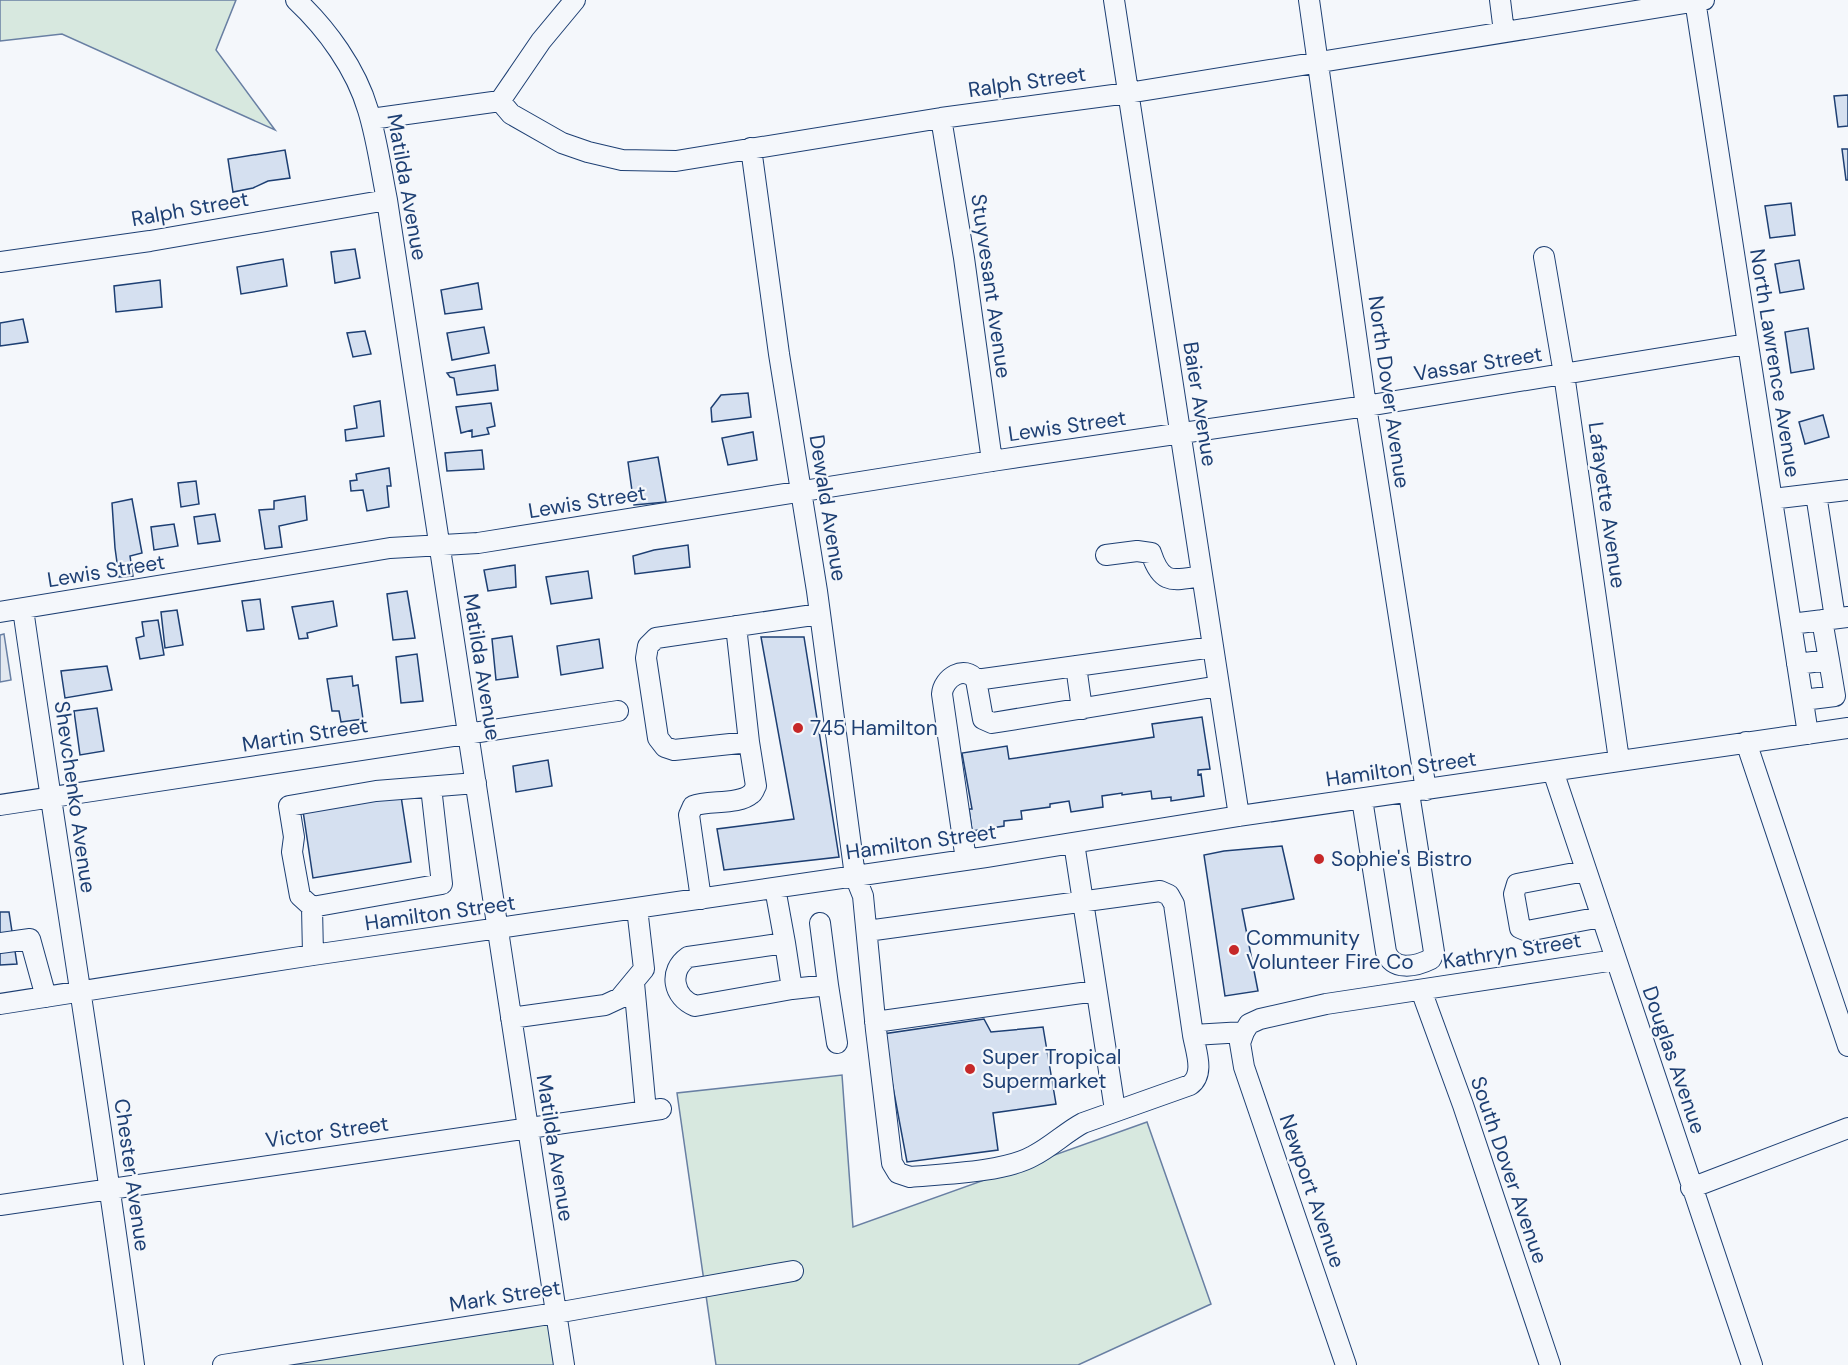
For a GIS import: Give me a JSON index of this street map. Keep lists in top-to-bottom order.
{
  "streets": {
    "street": [
      "Ralph Street",
      "Matilda Avenue",
      "Stuyvesant Avenue",
      "North Lawrence Avenue",
      "Vassar Street",
      "North Dover Avenue",
      "Baier Avenue",
      "Lewis Street",
      "Lafayette Avenue",
      "Dewald Avenue",
      "Martin Street",
      "Hamilton Street",
      "Shevchenko Avenue",
      "Kathryn Street",
      "Douglas Avenue",
      "Victor Street",
      "South Dover Avenue",
      "Chester Avenue",
      "Newport Avenue",
      "Mark Street"
    ]
  },
  "crossings": [
    ["Ralph Street", "Matilda Avenue"],
    ["Ralph Street", "Stuyvesant Avenue"],
    ["Ralph Street", "North Lawrence Avenue"],
    ["Ralph Street", "North Dover Avenue"],
    ["Ralph Street", "Baier Avenue"],
    ["Ralph Street", "Dewald Avenue"],
    ["Matilda Avenue", "Lewis Street"],
    ["Matilda Avenue", "Martin Street"],
    ["Matilda Avenue", "Hamilton Street"],
    ["Matilda Avenue", "Victor Street"],
    ["Matilda Avenue", "Mark Street"],
    ["Stuyvesant Avenue", "Lewis Street"],
    ["North Lawrence Avenue", "Vassar Street"],
    ["North Lawrence Avenue", "Hamilton Street"],
    ["Vassar Street", "North Dover Avenue"],
    ["Vassar Street", "Baier Avenue"],
    ["Vassar Street", "Lewis Street"],
    ["Vassar Street", "Lafayette Avenue"],
    ["North Dover Avenue", "Hamilton Street"],
    ["Baier Avenue", "Lewis Street"],
    ["Baier Avenue", "Hamilton Street"],
    ["Lewis Street", "Dewald Avenue"],
    ["Lewis Street", "Shevchenko Avenue"],
    ["Lafayette Avenue", "Hamilton Street"],
    ["Dewald Avenue", "Hamilton Street"],
    ["Martin Street", "Shevchenko Avenue"],
    ["Hamilton Street", "Shevchenko Avenue"],
    ["Hamilton Street", "Douglas Avenue"],
    ["Hamilton Street", "Chester Avenue"],
    ["Shevchenko Avenue", "Chester Avenue"],
    ["Kathryn Street", "Douglas Avenue"],
    ["Kathryn Street", "South Dover Avenue"],
    ["Kathryn Street", "Newport Avenue"],
    ["Victor Street", "Chester Avenue"]
  ],
  "places": [
    "745 Hamilton",
    "Sophie's Bistro",
    "Community Volunteer Fire Co",
    "Super Tropical Supermarket"
  ]
}
